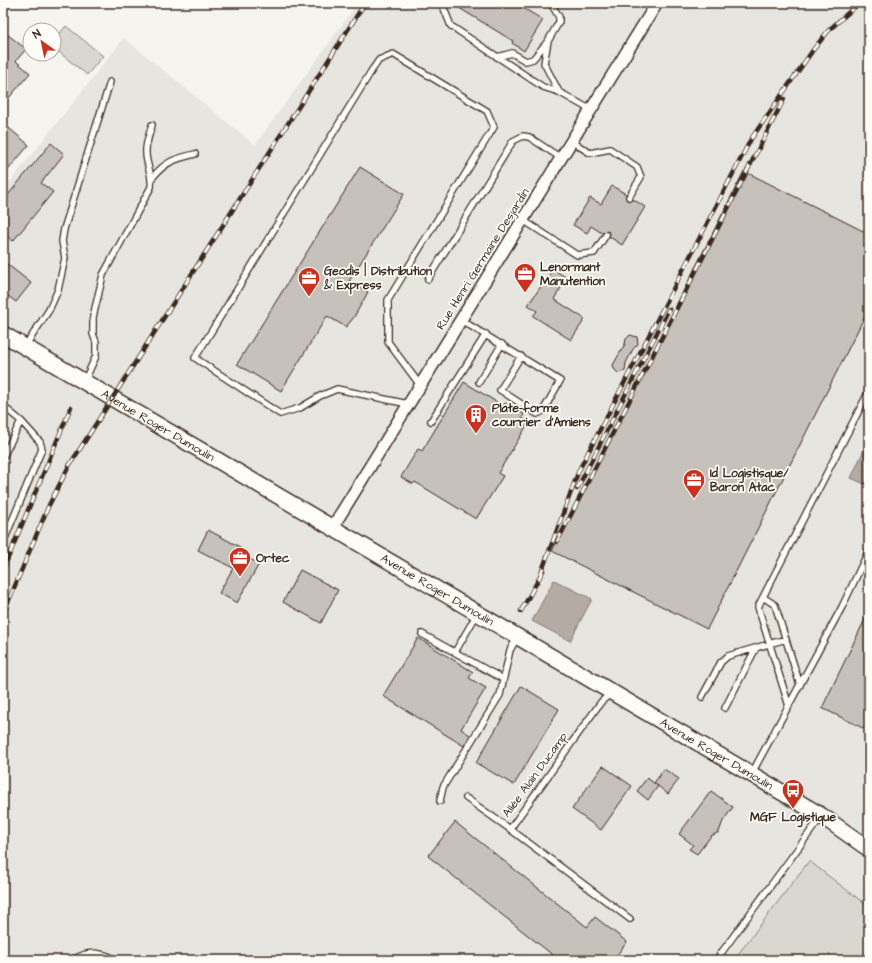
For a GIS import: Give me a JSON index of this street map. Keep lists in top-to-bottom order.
{
  "streets": {
    "main road": ["Avenue Roger Dumoulin"],
    "street": ["Rue Henri Germaine Desjardin"],
    "lane": ["Allée Alain Ducamp"]
  },
  "crossings": [
    ["Rue Henri Germaine Desjardin", "Avenue Roger Dumoulin"],
    ["Avenue Roger Dumoulin", "Allée Alain Ducamp"]
  ],
  "places": {
    "office": [
      "Lenormant Manutention",
      "Geodis | Distribution & Express",
      "Id Logistisque/ Baron Atac",
      "Ortec"
    ],
    "building": ["Plate-forme courrier d'Amiens"],
    "bus stop": ["MGF Logistique"]
  },
  "north": "top left"
}
